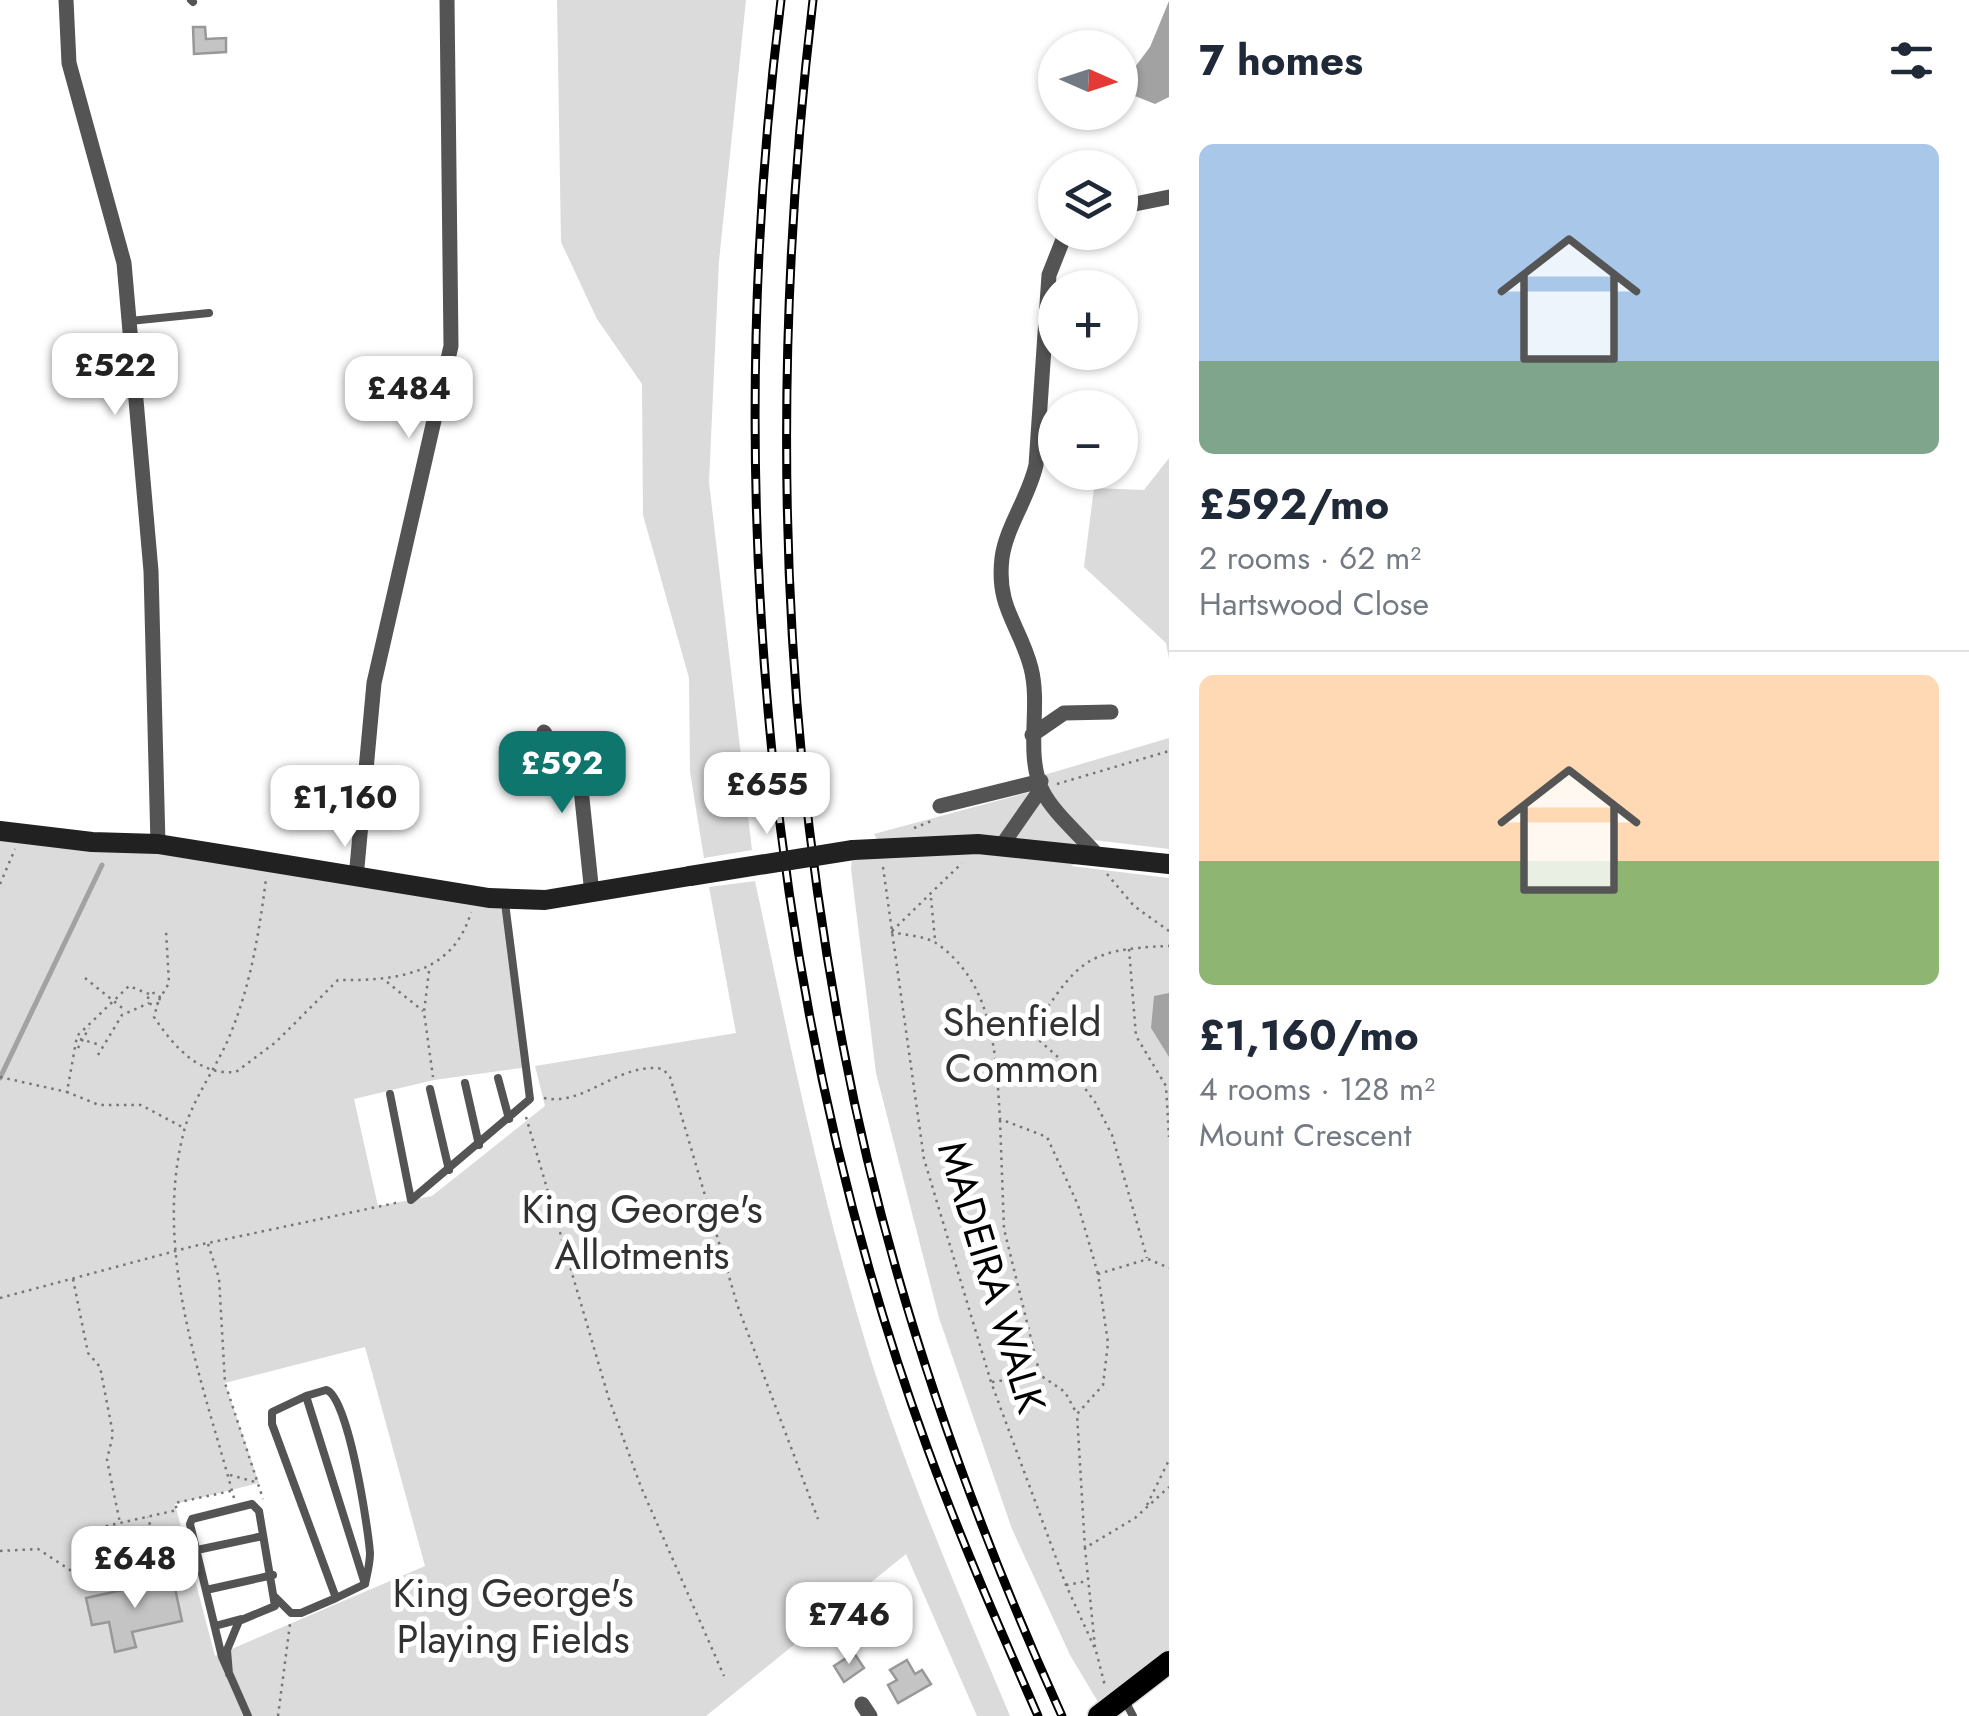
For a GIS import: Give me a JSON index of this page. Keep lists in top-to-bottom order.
{
  "streets": {
    "path": ["MADEIRA WALK"]
  },
  "parks": ["Shenfield Common", "King George's Allotments", "King George's Playing Fields"],
  "north": "right",
  "page": {
    "heading": "7 homes",
    "map_buttons": ["+", "−"],
    "list": [
      {
        "name": "£592/mo",
        "note": "2 rooms · 62 m² · Hartswood Close"
      },
      {
        "name": "£1,160/mo",
        "note": "4 rooms · 128 m² · Mount Crescent"
      }
    ],
    "price": [
      "£522",
      "£484",
      "£592",
      "£655",
      "£1,160",
      "£648",
      "£746"
    ]
  }
}
